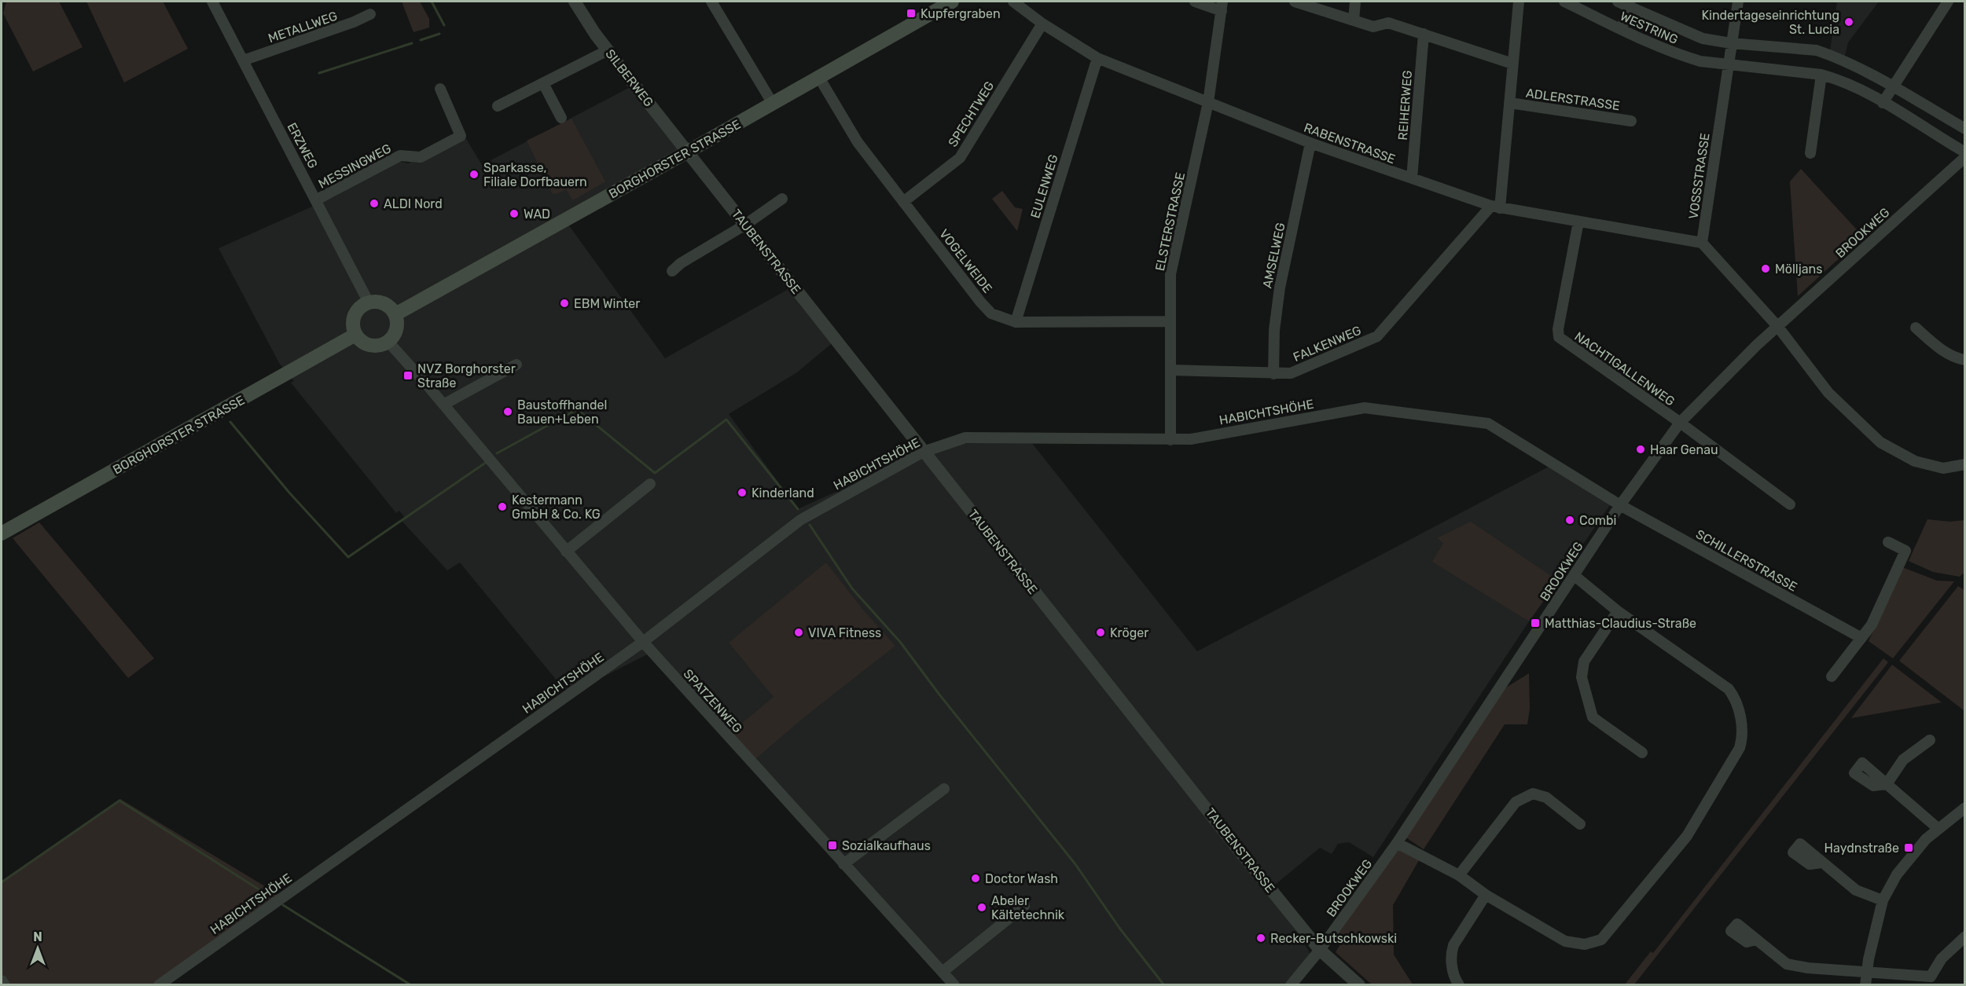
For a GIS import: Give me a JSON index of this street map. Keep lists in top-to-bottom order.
{
  "streets": {
    "main road": ["BORGHORSTER STRASSE"],
    "street": [
      "METALLWEG",
      "WESTRING",
      "SILBERWEG",
      "ADLERSTRASSE",
      "REIHERWEG",
      "SPECHTWEG",
      "RABENSTRASSE",
      "ERZWEG",
      "MESSINGWEG",
      "VOSSSTRASSE",
      "EULENWEG",
      "ELSTERSTRASSE",
      "BROOKWEG",
      "TAUBENSTRASSE",
      "AMSELWEG",
      "VOGELWEIDE",
      "FALKENWEG",
      "NACHTIGALLENWEG",
      "HABICHTSHÖHE",
      "SCHILLERSTRASSE",
      "SPATZENWEG"
    ]
  },
  "crossings": [
    ["METALLWEG", "ERZWEG"],
    ["WESTRING", "VOSSSTRASSE"],
    ["SILBERWEG", "BORGHORSTER STRASSE"],
    ["SILBERWEG", "TAUBENSTRASSE"],
    ["ADLERSTRASSE", "RABENSTRASSE"],
    ["ADLERSTRASSE", "FALKENWEG"],
    ["REIHERWEG", "RABENSTRASSE"],
    ["SPECHTWEG", "RABENSTRASSE"],
    ["SPECHTWEG", "VOGELWEIDE"],
    ["RABENSTRASSE", "VOSSSTRASSE"],
    ["RABENSTRASSE", "EULENWEG"],
    ["RABENSTRASSE", "ELSTERSTRASSE"],
    ["RABENSTRASSE", "AMSELWEG"],
    ["RABENSTRASSE", "FALKENWEG"],
    ["RABENSTRASSE", "NACHTIGALLENWEG"],
    ["ERZWEG", "BORGHORSTER STRASSE"],
    ["ERZWEG", "MESSINGWEG"],
    ["ERZWEG", "SPATZENWEG"],
    ["BORGHORSTER STRASSE", "TAUBENSTRASSE"],
    ["BORGHORSTER STRASSE", "VOGELWEIDE"],
    ["BORGHORSTER STRASSE", "SPATZENWEG"],
    ["EULENWEG", "VOGELWEIDE"],
    ["ELSTERSTRASSE", "VOGELWEIDE"],
    ["ELSTERSTRASSE", "FALKENWEG"],
    ["ELSTERSTRASSE", "HABICHTSHÖHE"],
    ["BROOKWEG", "TAUBENSTRASSE"],
    ["BROOKWEG", "NACHTIGALLENWEG"],
    ["BROOKWEG", "HABICHTSHÖHE"],
    ["BROOKWEG", "SCHILLERSTRASSE"],
    ["TAUBENSTRASSE", "HABICHTSHÖHE"],
    ["AMSELWEG", "FALKENWEG"],
    ["HABICHTSHÖHE", "SCHILLERSTRASSE"],
    ["HABICHTSHÖHE", "SPATZENWEG"]
  ],
  "places": {
    "transit": [
      "Kupfergraben",
      "NVZ Borghorster Straße",
      "Matthias-Claudius-Straße",
      "Sozialkaufhaus",
      "Haydnstraße"
    ],
    "other": [
      "Kindertageseinrichtung St. Lucia",
      "Sparkasse, Filiale Dorfbauern",
      "ALDI Nord",
      "WAD",
      "Mölljans",
      "EBM Winter",
      "Baustoffhandel Bauen+Leben",
      "Haar Genau",
      "Kinderland",
      "Kestermann GmbH & Co. KG",
      "Combi",
      "VIVA Fitness",
      "Kröger",
      "Doctor Wash",
      "Abeler Kältetechnik",
      "Recker-Butschkowski"
    ]
  },
  "north": "top"
}
